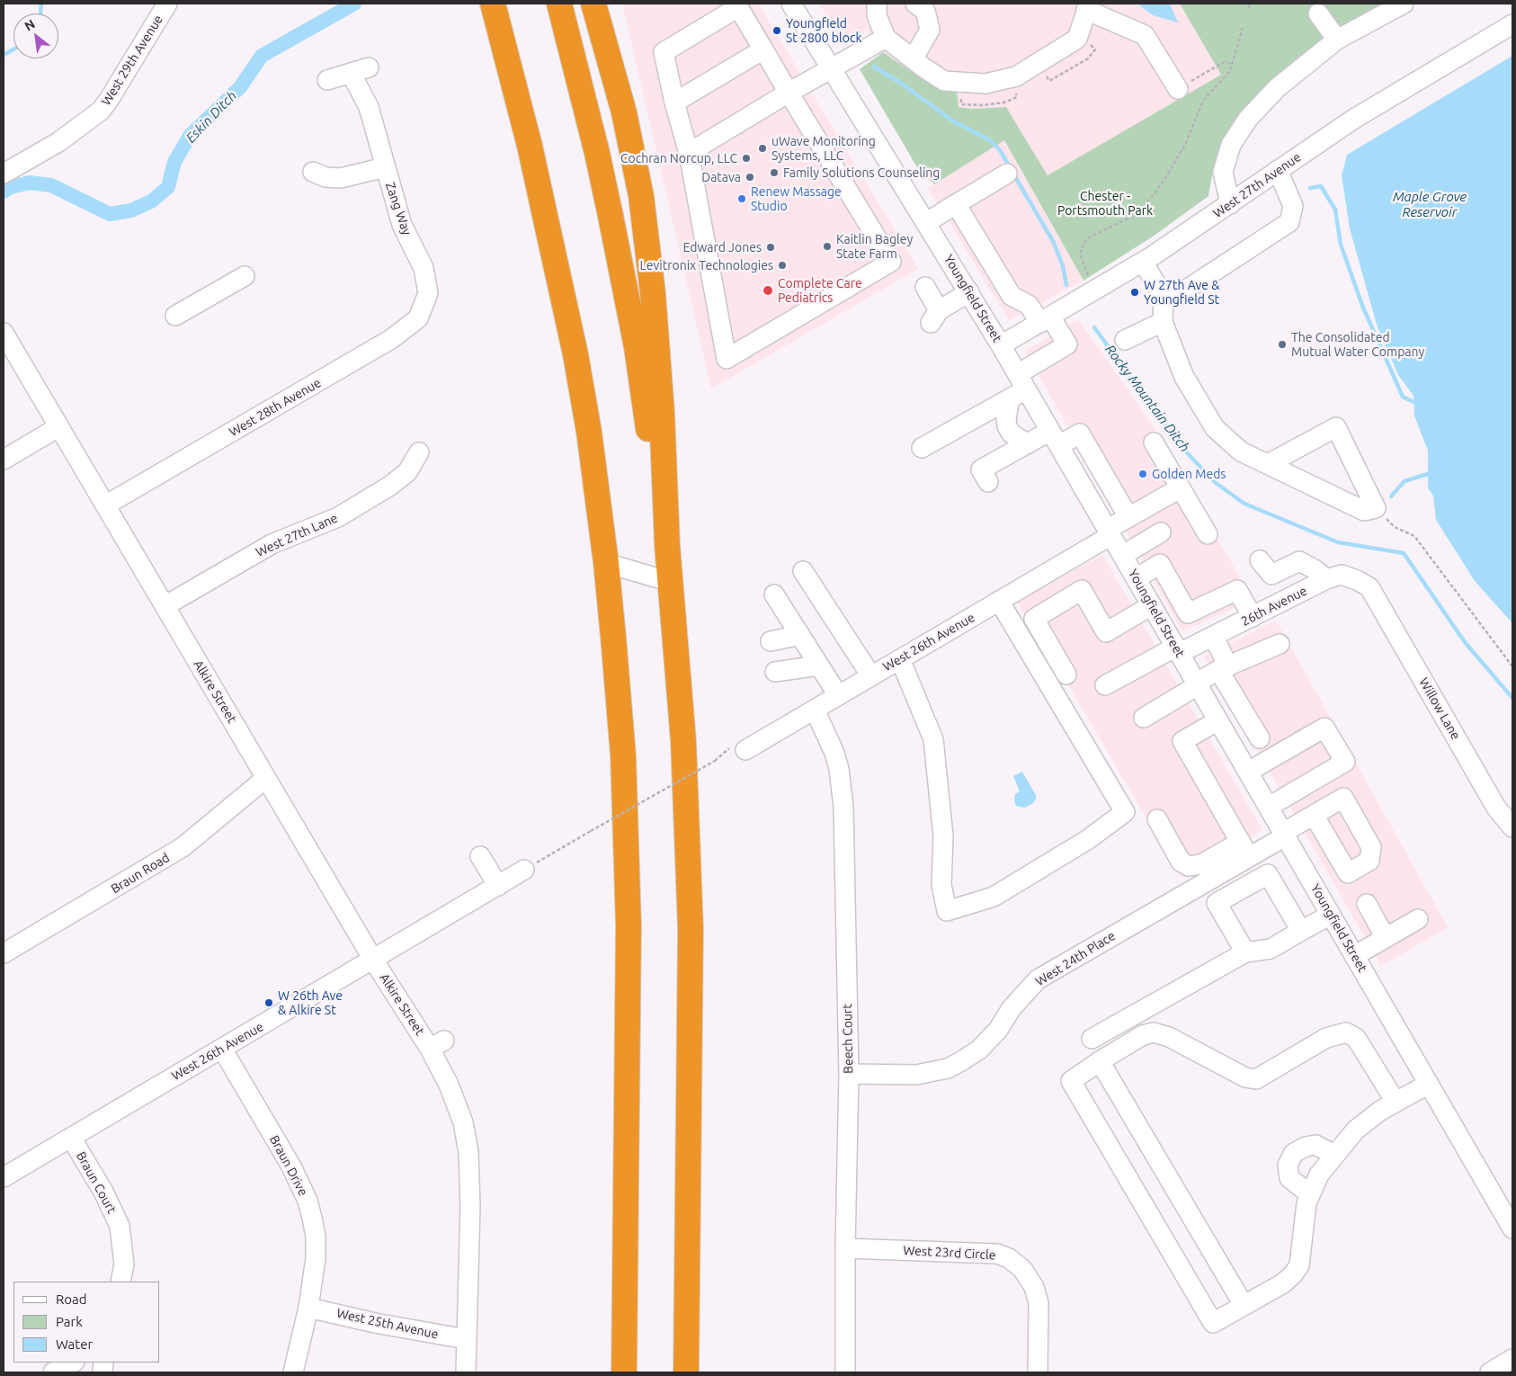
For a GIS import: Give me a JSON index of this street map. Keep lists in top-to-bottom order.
{
  "streets": {
    "street": [
      "West 29th Avenue",
      "West 27th Avenue",
      "Zang Way",
      "Youngfield Street",
      "West 28th Avenue",
      "West 27th Lane",
      "26th Avenue",
      "West 26th Avenue",
      "Alkire Street",
      "Willow Lane",
      "Braun Road",
      "West 24th Place",
      "Beech Court",
      "Braun Drive",
      "Braun Court",
      "West 23rd Circle",
      "West 25th Avenue"
    ]
  },
  "crossings": [
    ["West 27th Avenue", "Youngfield Street"],
    ["Zang Way", "West 28th Avenue"],
    ["Youngfield Street", "26th Avenue"],
    ["Youngfield Street", "West 26th Avenue"],
    ["Youngfield Street", "West 24th Place"],
    ["West 28th Avenue", "Alkire Street"],
    ["West 27th Lane", "Alkire Street"],
    ["26th Avenue", "Willow Lane"],
    ["West 26th Avenue", "Alkire Street"],
    ["West 26th Avenue", "Beech Court"],
    ["West 26th Avenue", "Braun Drive"],
    ["West 26th Avenue", "Braun Court"],
    ["Alkire Street", "Braun Road"],
    ["Alkire Street", "West 25th Avenue"],
    ["West 24th Place", "Beech Court"],
    ["Beech Court", "West 23rd Circle"],
    ["Braun Drive", "West 25th Avenue"]
  ],
  "water": ["Eskin Ditch", "Maple Grove Reservoir", "Rocky Mountain Ditch"],
  "parks": ["Chester - Portsmouth Park"],
  "places": [
    "Youngfield St 2800 block",
    "uWave Monitoring Systems, LLC",
    "Cochran Norcup, LLC",
    "Family Solutions Counseling",
    "Datava",
    "Renew Massage Studio",
    "Kaitlin Bagley State Farm",
    "Edward Jones",
    "Levitronix Technologies",
    "Complete Care Pediatrics",
    "W 27th Ave & Youngfield St",
    "The Consolidated Mutual Water Company",
    "Golden Meds",
    "W 26th Ave & Alkire St"
  ],
  "legend": ["Road", "Park", "Water"],
  "north": "top left"
}
